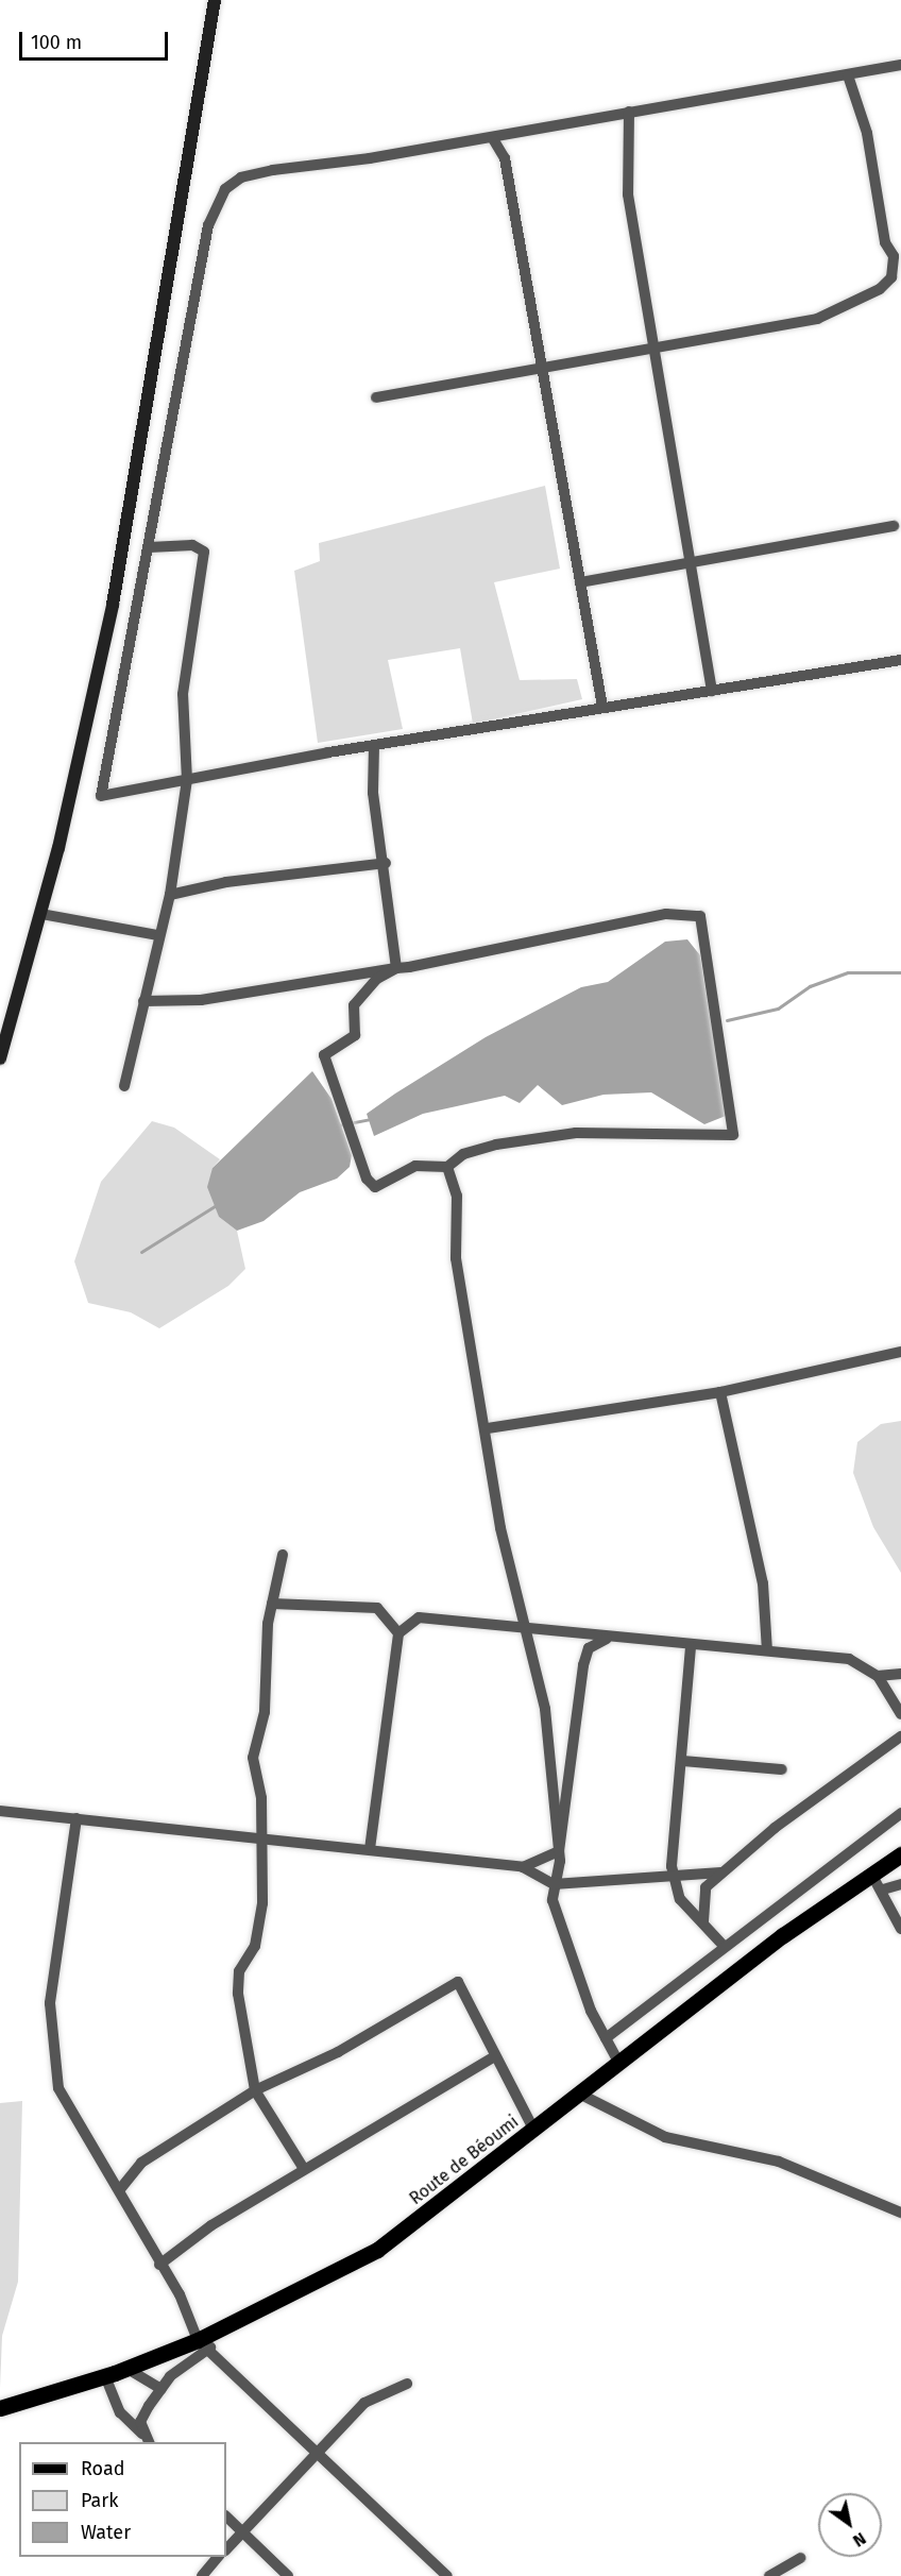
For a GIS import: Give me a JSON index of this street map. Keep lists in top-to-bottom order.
{
  "streets": {
    "main road": ["Route de Béoumi"]
  },
  "legend": ["Road", "Park", "Water"],
  "scale_bar": "100 m",
  "north": "bottom right"
}
